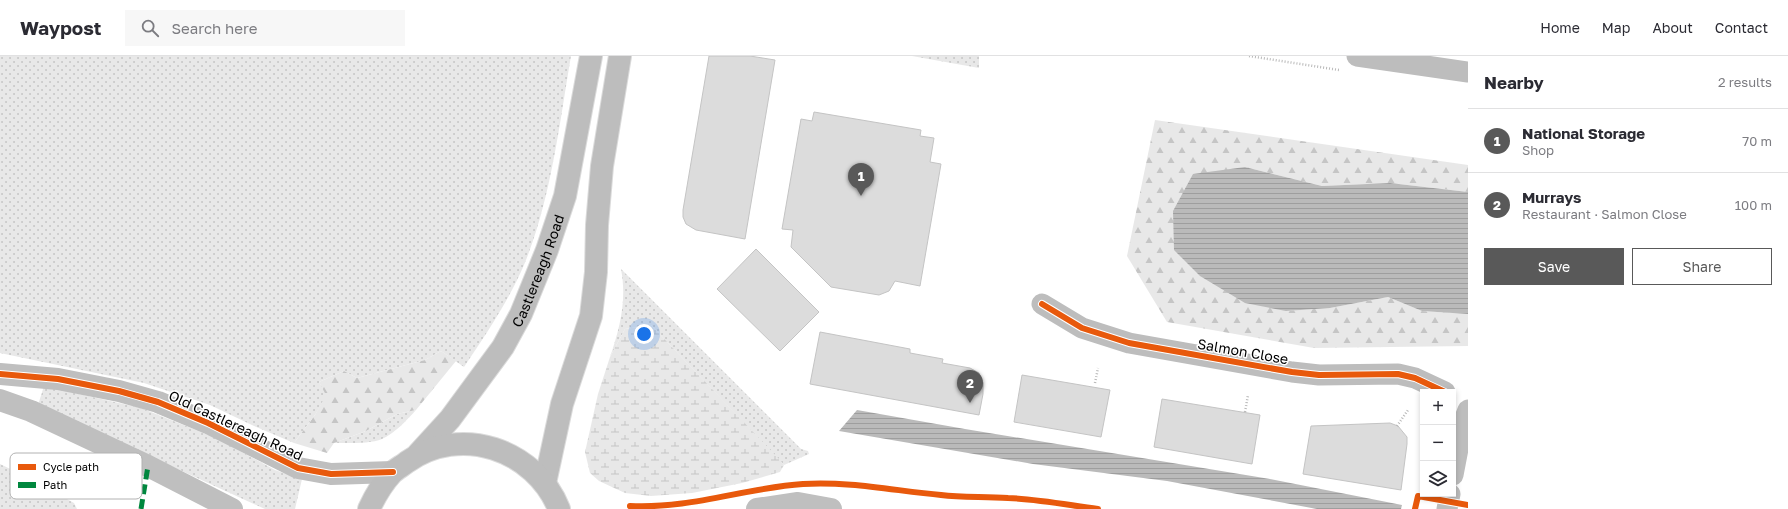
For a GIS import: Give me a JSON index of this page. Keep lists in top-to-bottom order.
{
  "streets": {
    "main road": ["Castlereagh Road"],
    "street": ["Salmon Close", "Old Castlereagh Road"]
  },
  "legend": ["Cycle path", "Path"],
  "page": {
    "header": "Waypost",
    "search": "Search here",
    "nav": [
      "Home",
      "Map",
      "About",
      "Contact"
    ],
    "heading": ["Nearby", "2 results"],
    "list": [
      {
        "mark": "1",
        "name": "National Storage",
        "note": "Shop",
        "value": "70 m"
      },
      {
        "mark": "2",
        "name": "Murrays",
        "note": "Restaurant · Salmon Close",
        "value": "100 m"
      }
    ],
    "pins": ["1", "2"],
    "buttons": ["Save", "Share"],
    "map_buttons": ["+", "−"]
  }
}
